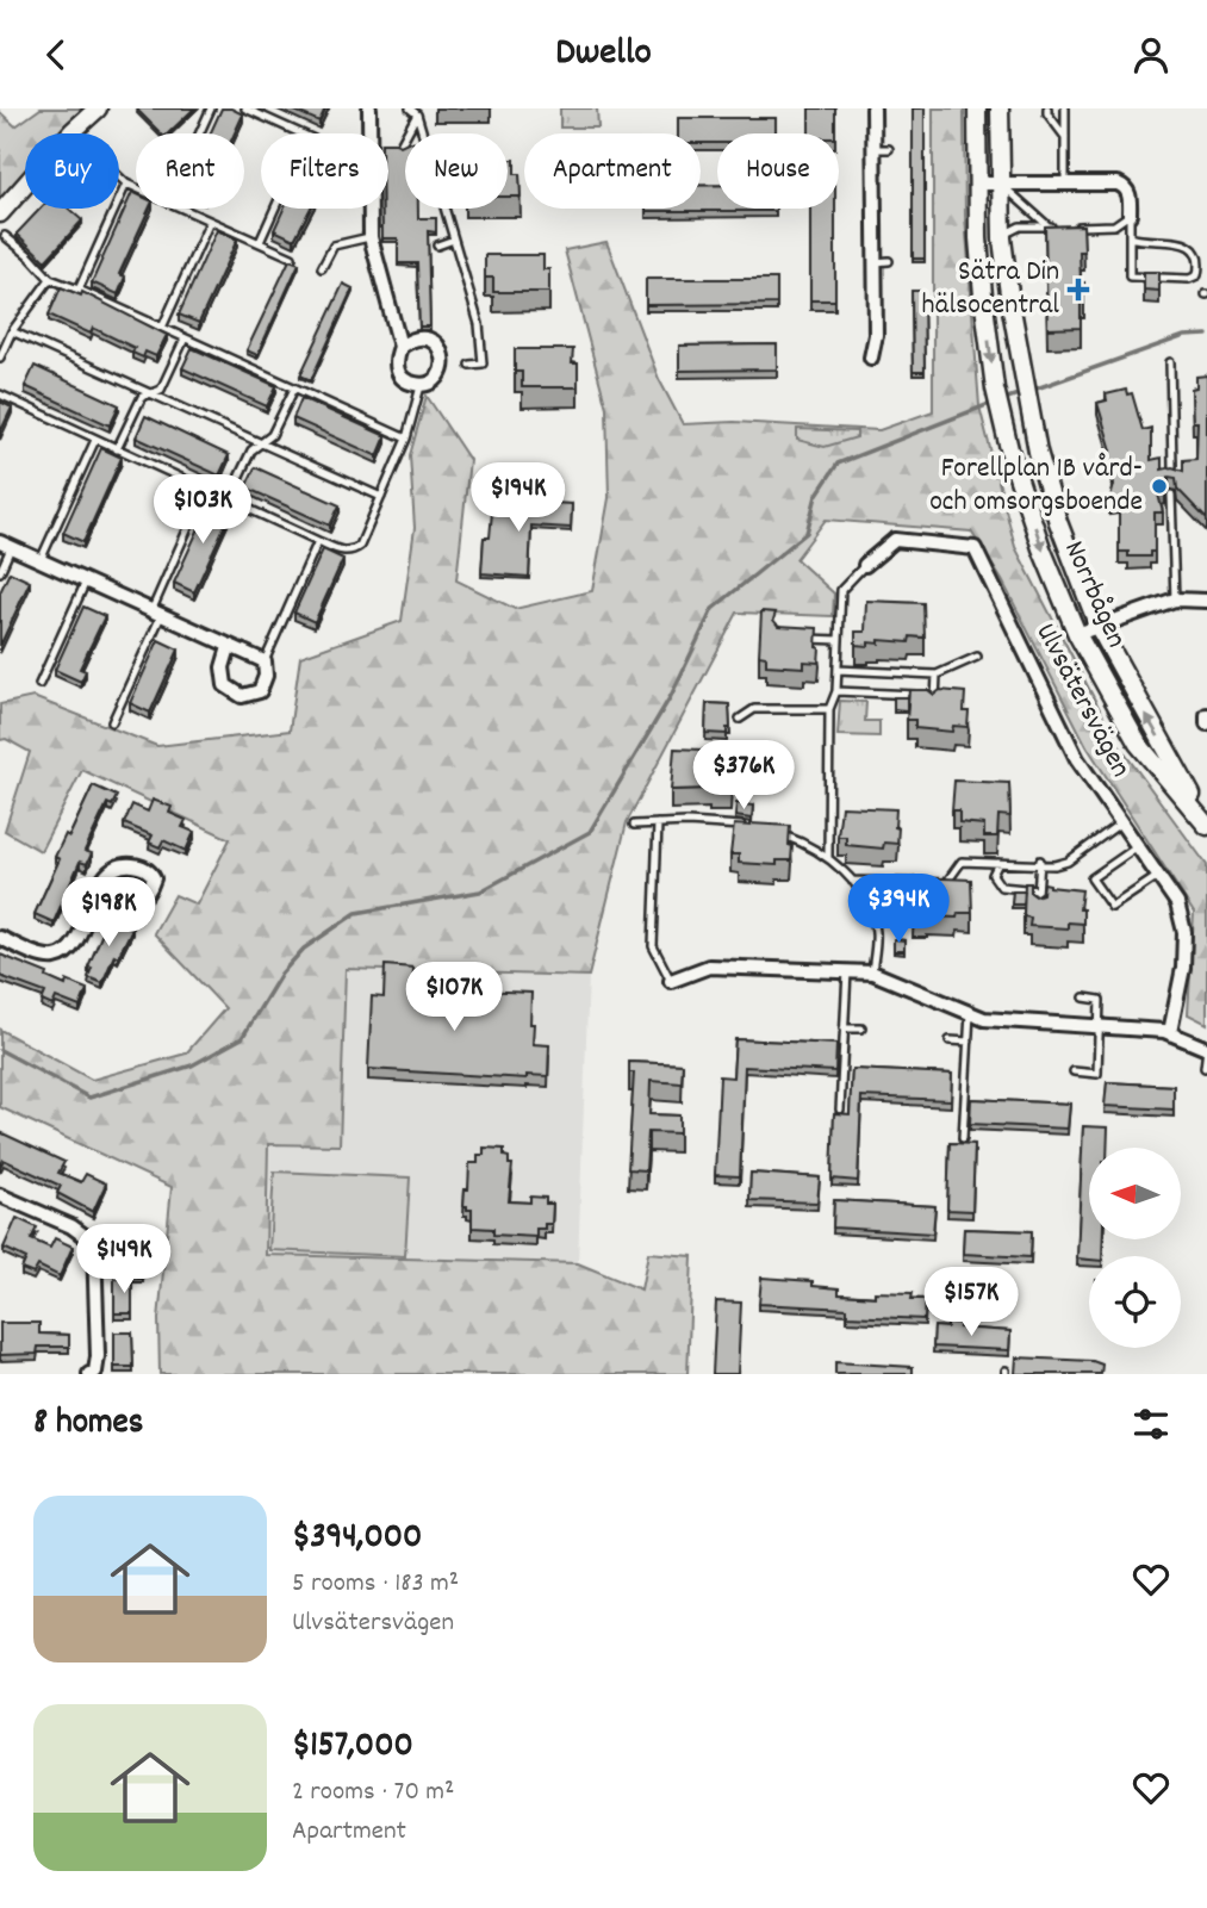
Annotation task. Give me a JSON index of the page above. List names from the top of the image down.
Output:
{
  "streets": {
    "street": ["Norrbågen", "Ulvsätersvägen"]
  },
  "places": {
    "health": ["Sätra Din hälsocentral"],
    "other": ["Forellplan 1B vård- och omsorgsboende"]
  },
  "north": "left",
  "page": {
    "header": "Dwello",
    "chip": [
      "Buy",
      "Rent",
      "Filters",
      "New",
      "Apartment",
      "House"
    ],
    "price": [
      "$194K",
      "$103K",
      "$376K",
      "$394K",
      "$198K",
      "$107K",
      "$149K",
      "$157K"
    ],
    "heading": "8 homes",
    "list": [
      {
        "name": "$394,000",
        "note": "5 rooms · 183 m² · Ulvsätersvägen"
      },
      {
        "name": "$157,000",
        "note": "2 rooms · 70 m² · Apartment"
      }
    ]
  }
}
